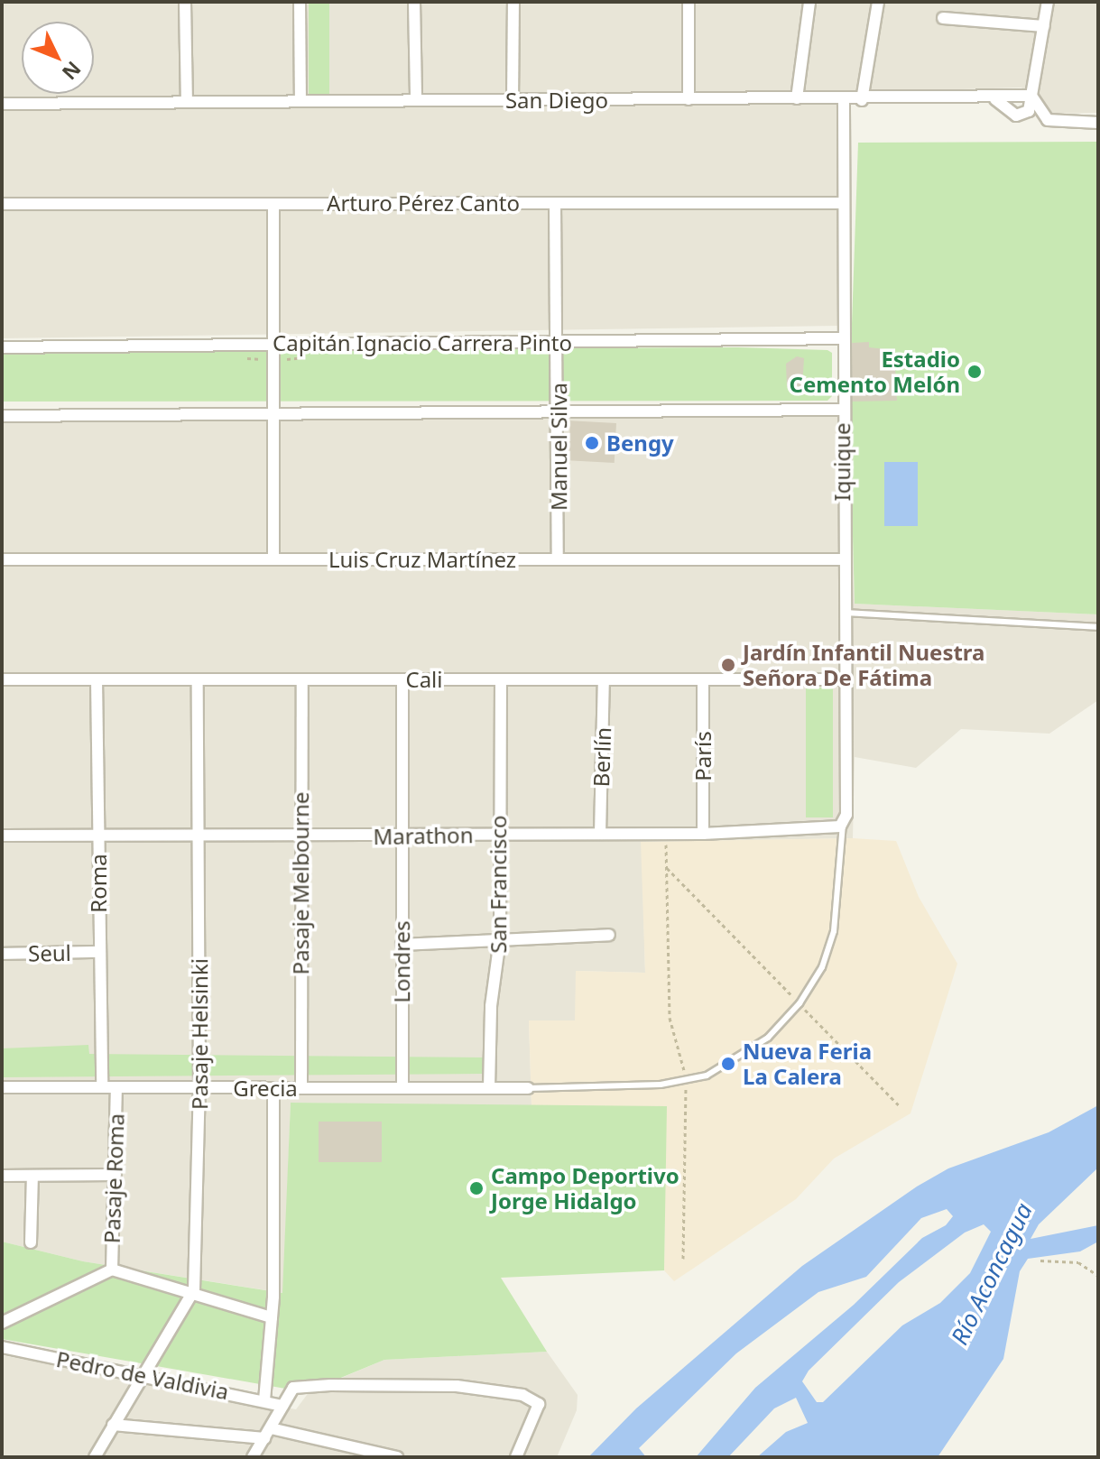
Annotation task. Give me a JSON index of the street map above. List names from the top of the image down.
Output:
{
  "streets": {
    "street": [
      "San Diego",
      "Arturo Pérez Canto",
      "Capitán Ignacio Carrera Pinto",
      "Manuel Silva",
      "Iquique",
      "Luis Cruz Martínez",
      "Cali",
      "París",
      "Berlín",
      "Marathon",
      "Roma",
      "Pasaje Melbourne",
      "San Francisco",
      "Seul",
      "Londres",
      "Pasaje Helsinki",
      "Grecia",
      "Pasaje Roma",
      "Pedro de Valdivia"
    ]
  },
  "crossings": [
    ["San Diego", "Iquique"],
    ["Arturo Pérez Canto", "Manuel Silva"],
    ["Arturo Pérez Canto", "Iquique"],
    ["Capitán Ignacio Carrera Pinto", "Manuel Silva"],
    ["Capitán Ignacio Carrera Pinto", "Iquique"],
    ["Manuel Silva", "Luis Cruz Martínez"],
    ["Iquique", "Luis Cruz Martínez"],
    ["Iquique", "Cali"],
    ["Iquique", "Marathon"],
    ["Cali", "París"],
    ["Cali", "Berlín"],
    ["Cali", "Roma"],
    ["Cali", "Pasaje Melbourne"],
    ["Cali", "San Francisco"],
    ["Cali", "Londres"],
    ["Cali", "Pasaje Helsinki"],
    ["París", "Marathon"],
    ["Berlín", "Marathon"],
    ["Marathon", "Roma"],
    ["Marathon", "Pasaje Melbourne"],
    ["Marathon", "San Francisco"],
    ["Marathon", "Londres"],
    ["Marathon", "Pasaje Helsinki"],
    ["Roma", "Seul"],
    ["Roma", "Grecia"],
    ["Pasaje Melbourne", "Grecia"],
    ["San Francisco", "Grecia"],
    ["Londres", "Grecia"],
    ["Pasaje Helsinki", "Grecia"],
    ["Grecia", "Pasaje Roma"]
  ],
  "water": ["Río Aconcagua"],
  "places": [
    "Estadio Cemento Melón",
    "Bengy",
    "Jardín Infantil Nuestra Señora De Fátima",
    "Nueva Feria La Calera",
    "Campo Deportivo Jorge Hidalgo"
  ],
  "north": "bottom right"
}
